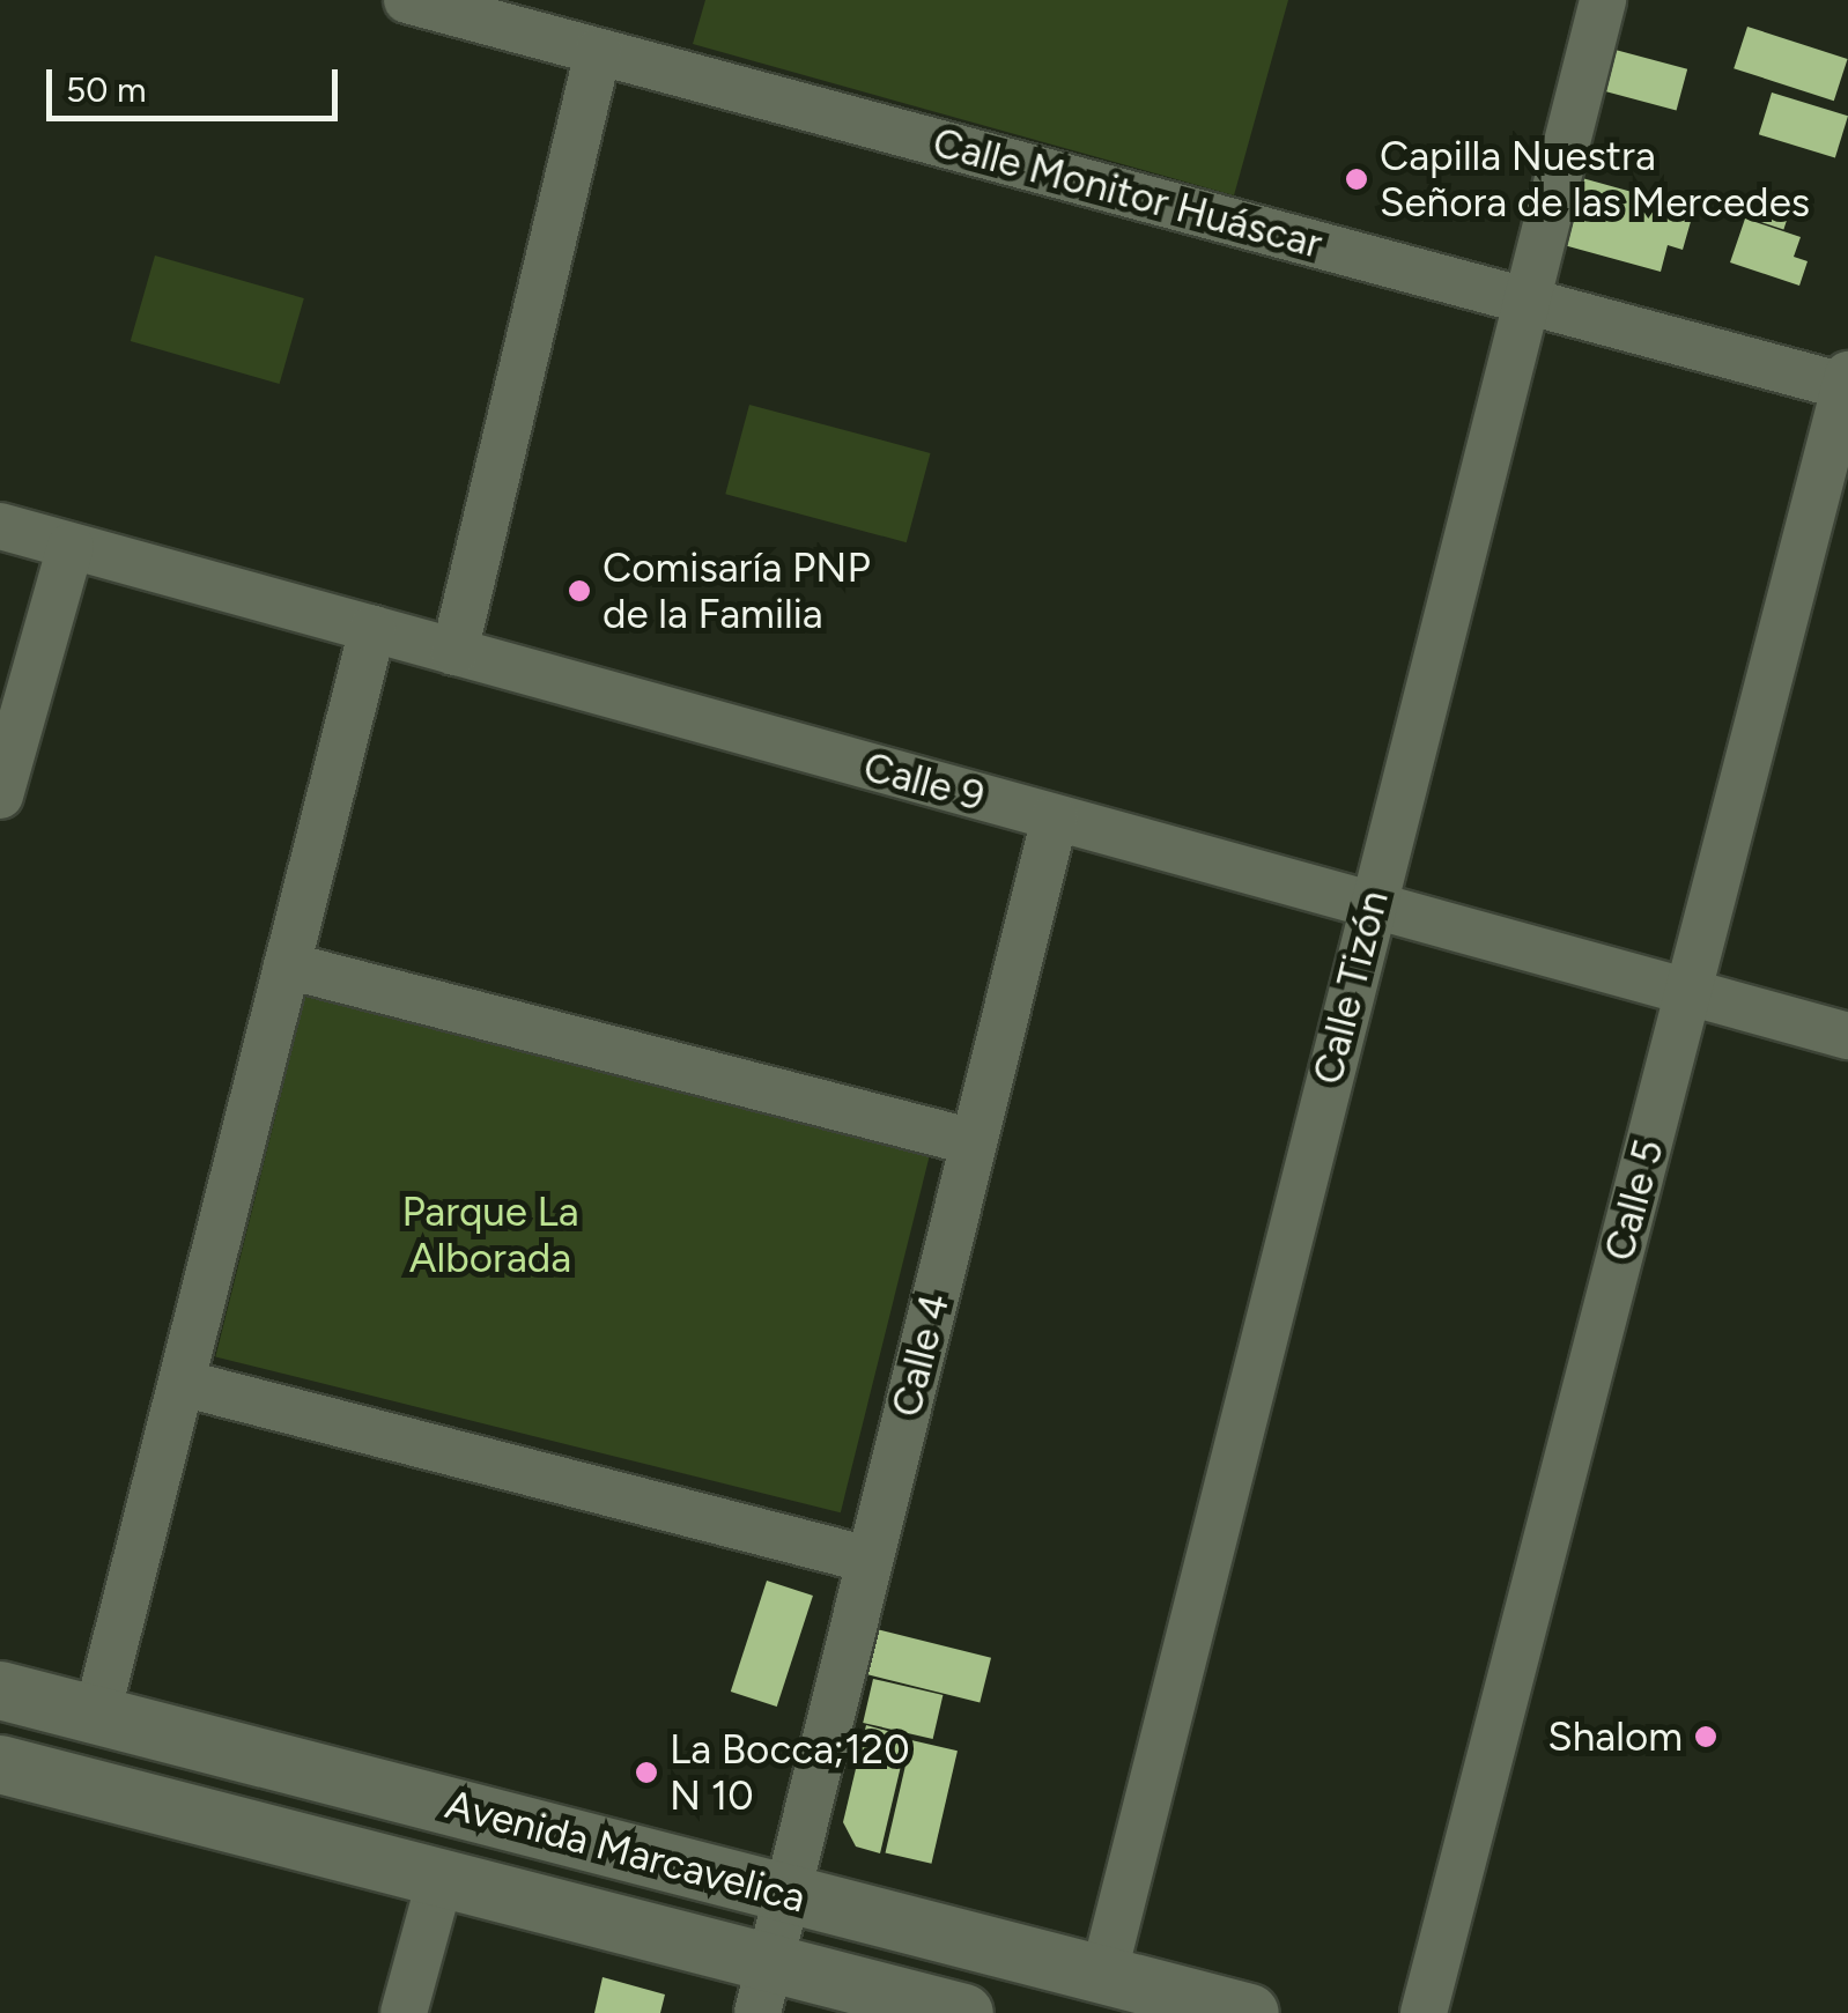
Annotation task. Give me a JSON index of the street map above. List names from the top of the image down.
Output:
{
  "streets": {
    "street": [
      "Calle Monitor Huáscar",
      "Calle 9",
      "Calle Tizón",
      "Calle 5",
      "Calle 4",
      "Avenida Marcavelica"
    ]
  },
  "crossings": [
    ["Calle Monitor Huáscar", "Calle Tizón"],
    ["Calle Monitor Huáscar", "Calle 5"],
    ["Calle 9", "Calle Tizón"],
    ["Calle 9", "Calle 5"],
    ["Calle 9", "Calle 4"],
    ["Calle Tizón", "Avenida Marcavelica"],
    ["Calle 4", "Avenida Marcavelica"]
  ],
  "parks": ["Parque La Alborada"],
  "places": [
    "Capilla Nuestra Señora de las Mercedes",
    "Comisaría PNP de la Familia",
    "Shalom",
    "La Bocca;120 N 10"
  ],
  "scale_bar": "50 m"
}
